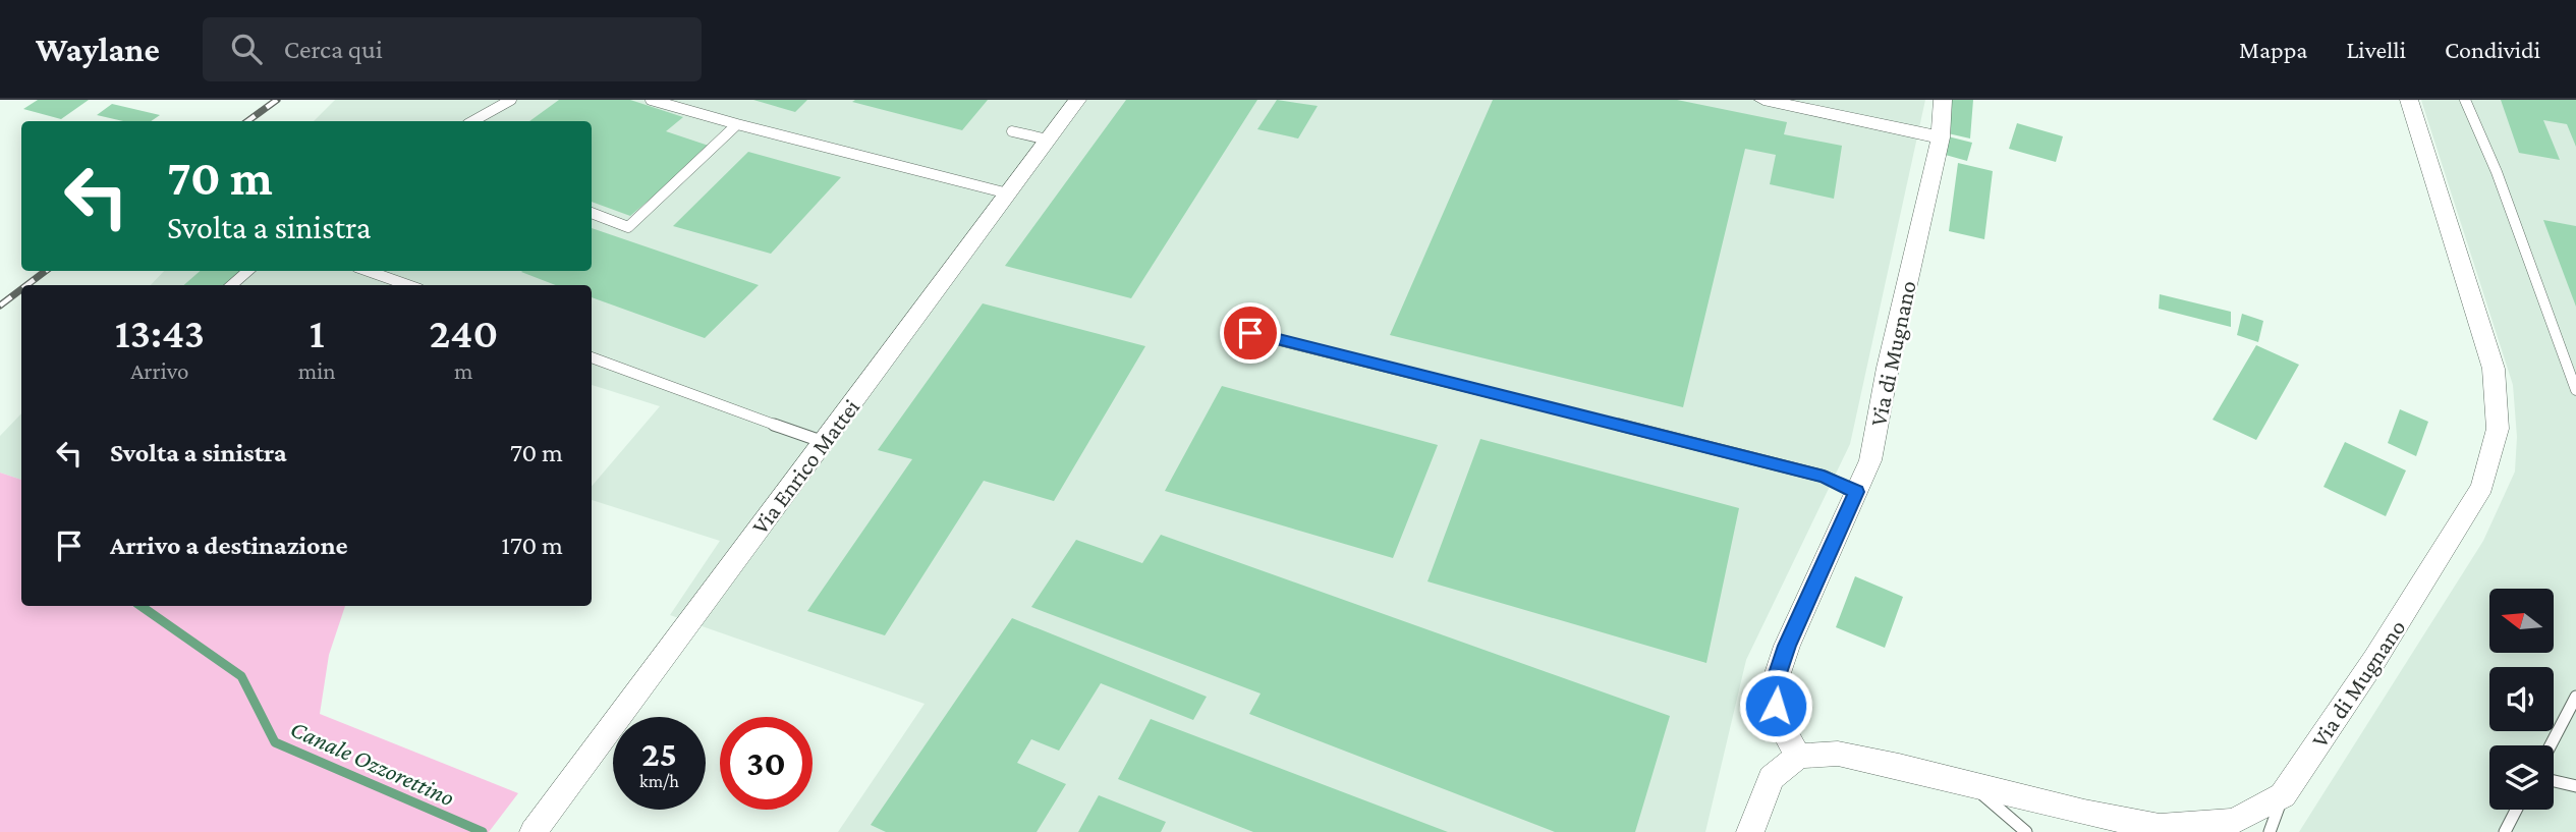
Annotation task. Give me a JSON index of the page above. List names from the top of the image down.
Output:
{
  "streets": {
    "street": ["Via di Mugnano", "Via Enrico Mattei"]
  },
  "water": ["Canale Ozzorettino"],
  "north": "left",
  "page": {
    "header": "Waylane",
    "search": "Cerca qui",
    "nav": ["Mappa", "Livelli", "Condividi"],
    "turn": ["70 m", "Svolta a sinistra"],
    "eta": [
      "13:43",
      "Arrivo",
      "1",
      "min",
      "240",
      "m"
    ],
    "list": [
      {
        "name": "Svolta a sinistra",
        "value": "70 m"
      },
      {
        "name": "Arrivo a destinazione",
        "value": "170 m"
      }
    ],
    "speed": "25 km/h",
    "limit": "30"
  }
}
